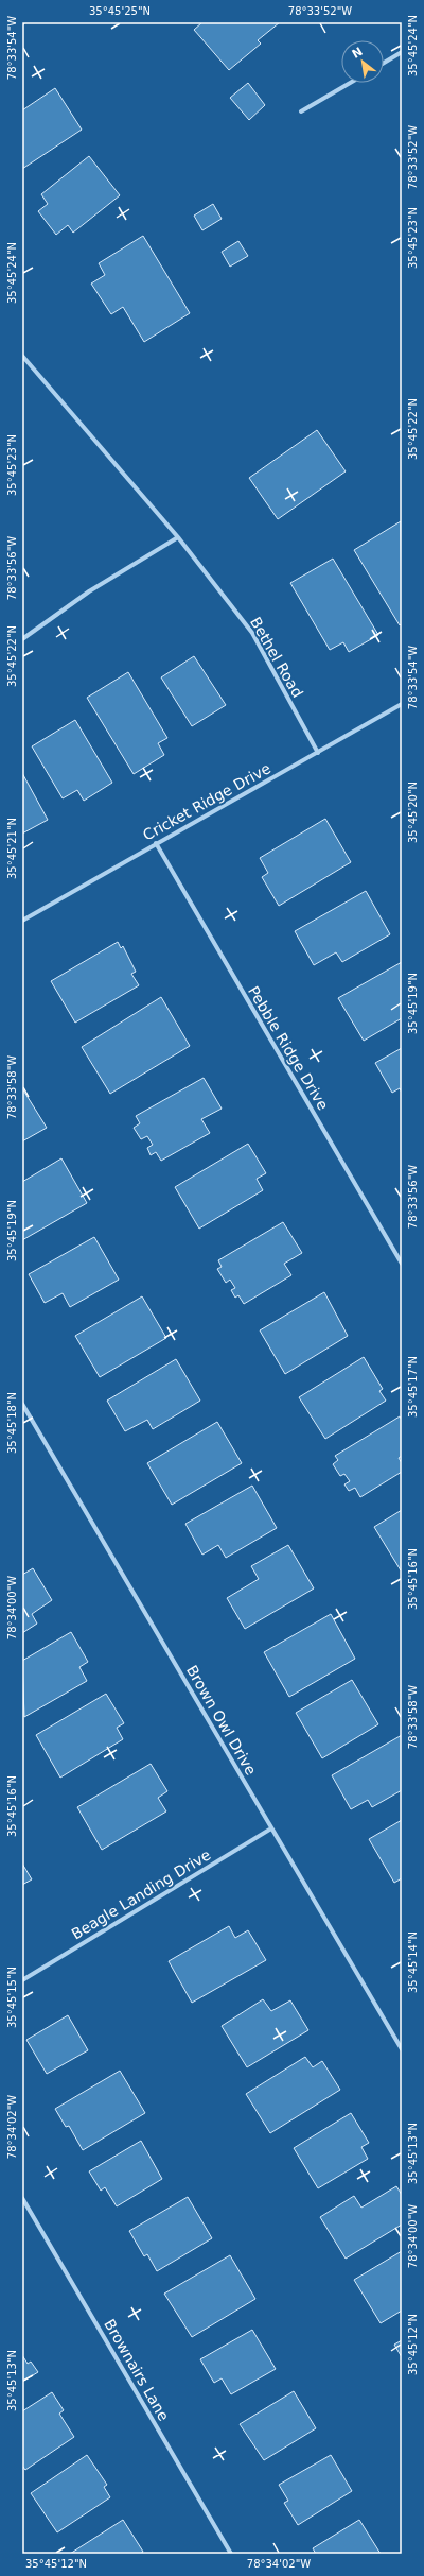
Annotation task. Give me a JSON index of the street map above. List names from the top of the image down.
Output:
{
  "streets": {
    "street": [
      "Bethel Road",
      "Cricket Ridge Drive",
      "Pebble Ridge Drive",
      "Brown Owl Drive",
      "Beagle Landing Drive",
      "Brownairs Lane"
    ]
  },
  "crossings": [
    ["Bethel Road", "Cricket Ridge Drive"],
    ["Cricket Ridge Drive", "Pebble Ridge Drive"],
    ["Brown Owl Drive", "Beagle Landing Drive"]
  ],
  "north": "top left",
  "coordinates": [
    "35°45'25\"N",
    "78°33'52\"W",
    "35°45'24\"N",
    "78°33'54\"W",
    "35°45'23\"N",
    "35°45'22\"N",
    "78°33'56\"W",
    "35°45'20\"N",
    "35°45'21\"N",
    "35°45'19\"N",
    "78°33'58\"W",
    "35°45'17\"N",
    "35°45'18\"N",
    "35°45'16\"N",
    "78°34'00\"W",
    "35°45'14\"N",
    "35°45'15\"N",
    "78°34'02\"W",
    "35°45'13\"N",
    "35°45'12\"N"
  ]
}
